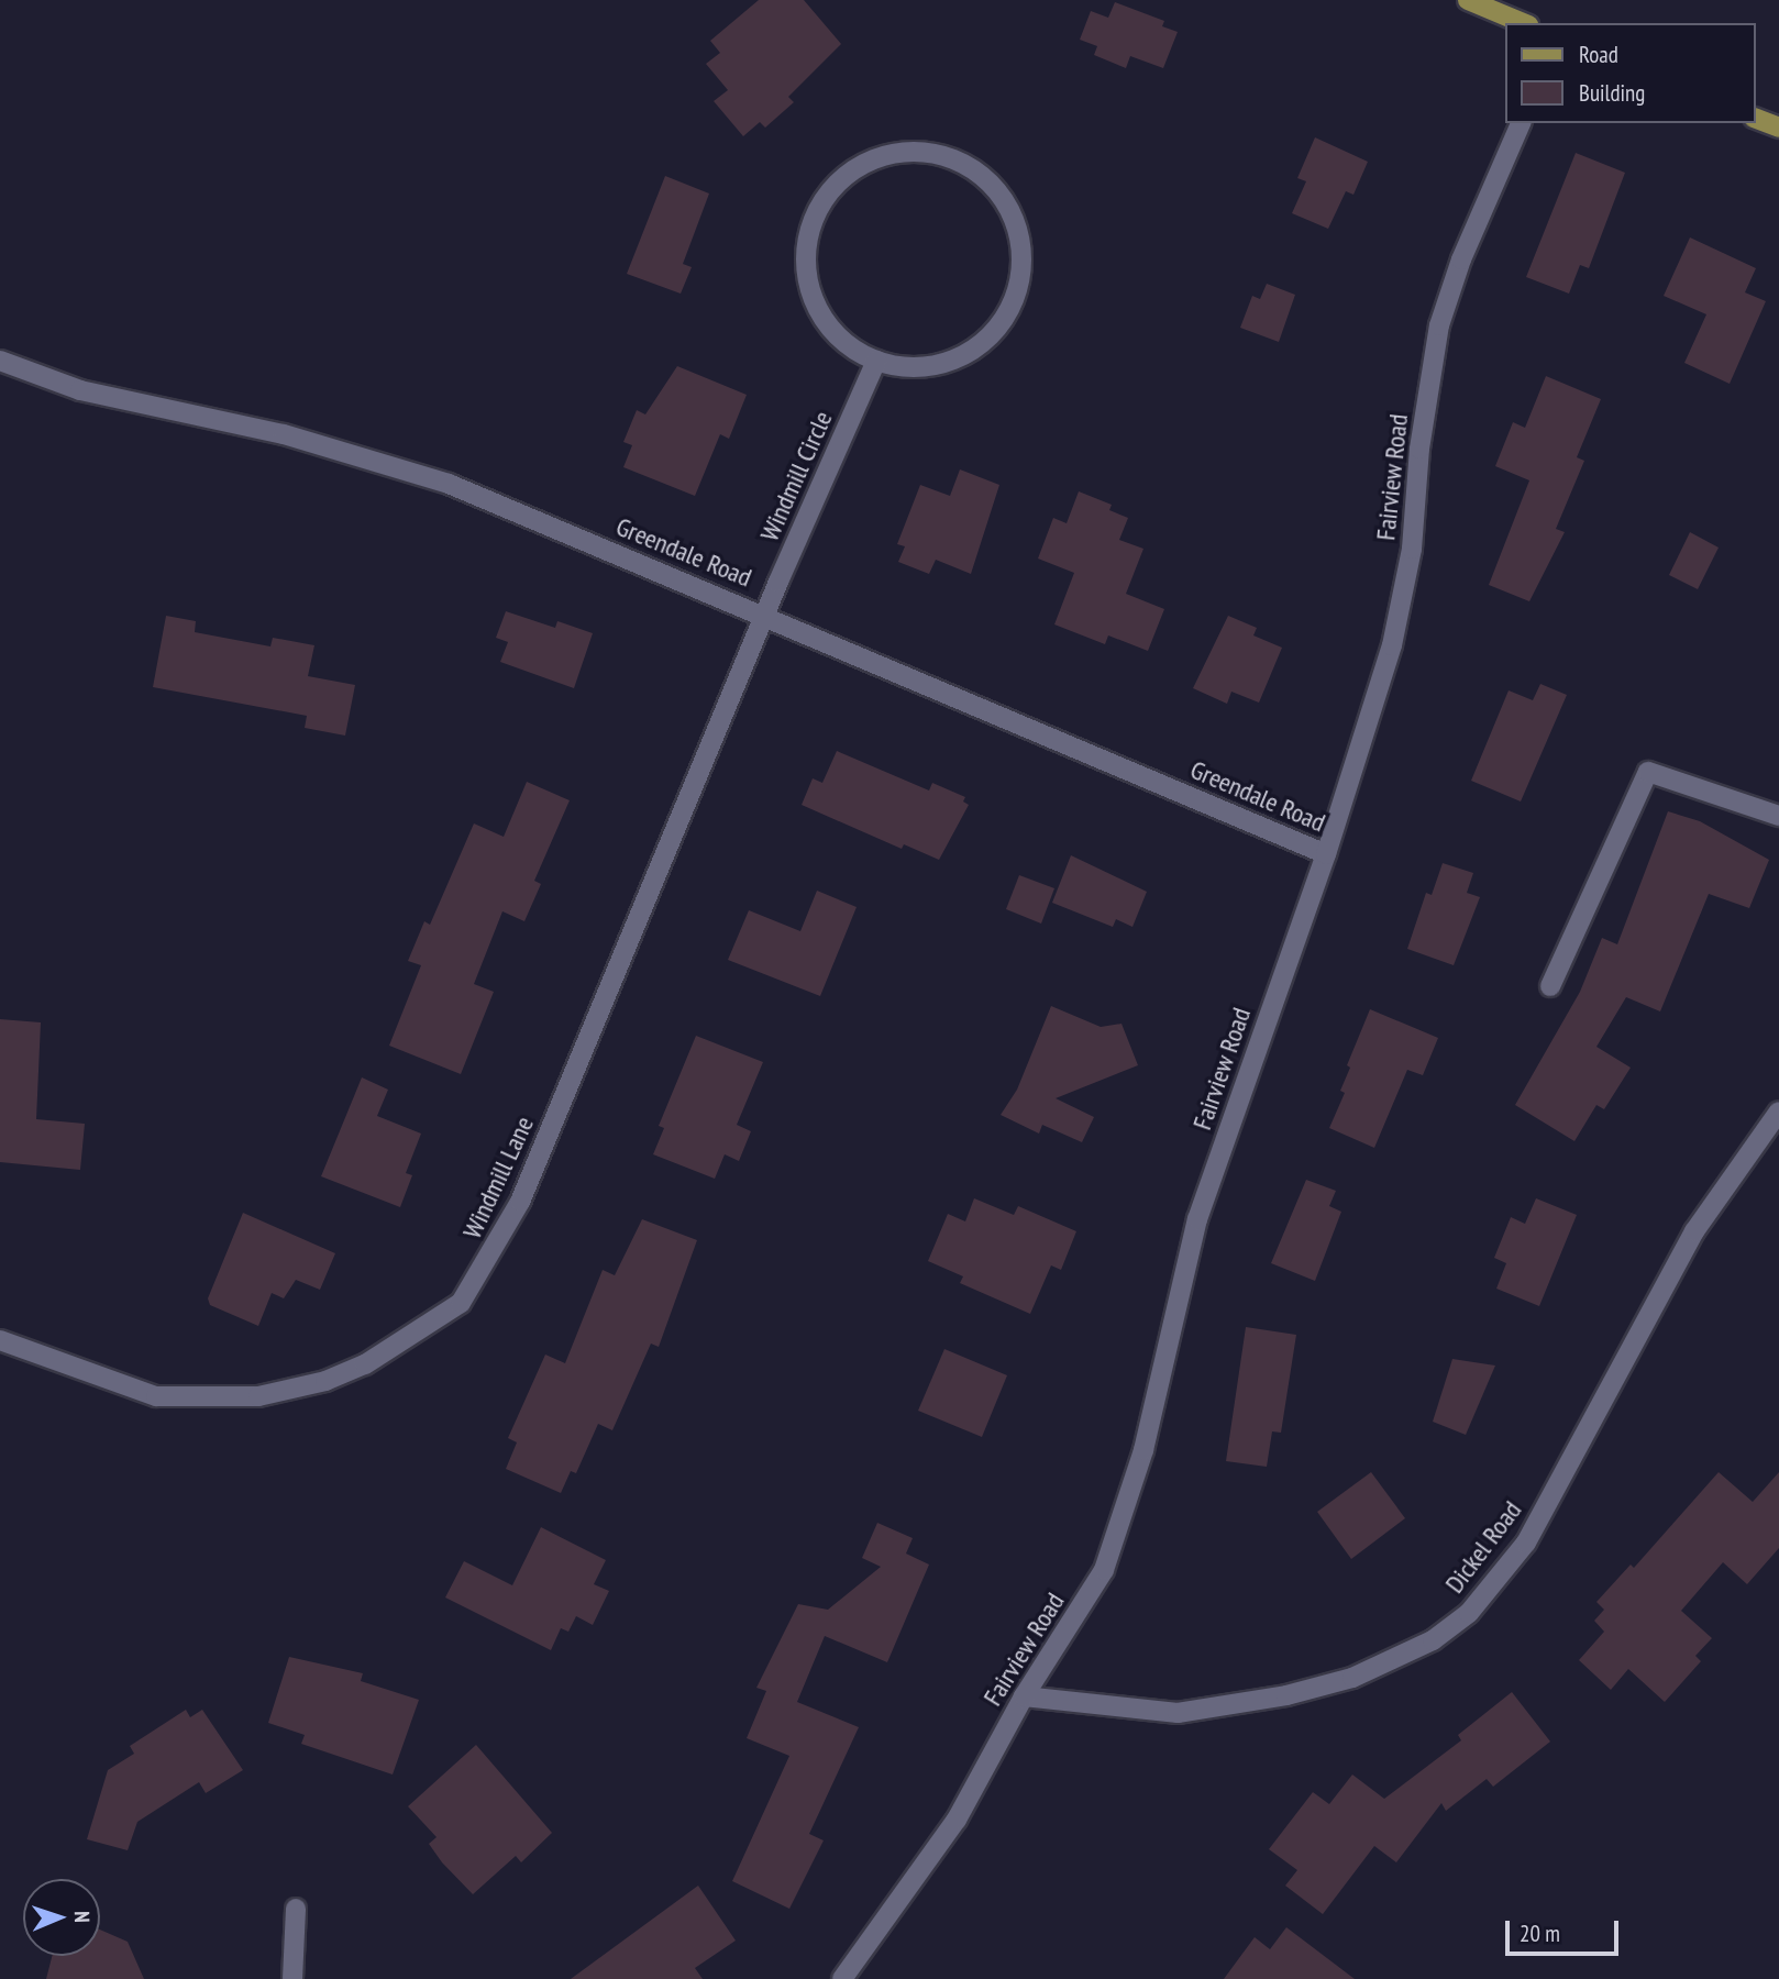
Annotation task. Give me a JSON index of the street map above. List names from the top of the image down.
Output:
{
  "streets": {
    "street": [
      "Windmill Circle",
      "Fairview Road",
      "Greendale Road",
      "Windmill Lane",
      "Dickel Road"
    ]
  },
  "crossings": [
    ["Windmill Circle", "Greendale Road"],
    ["Windmill Circle", "Windmill Lane"],
    ["Fairview Road", "Greendale Road"],
    ["Fairview Road", "Dickel Road"],
    ["Greendale Road", "Windmill Lane"]
  ],
  "legend": ["Road", "Building"],
  "scale_bar": "20 m",
  "north": "right"
}
